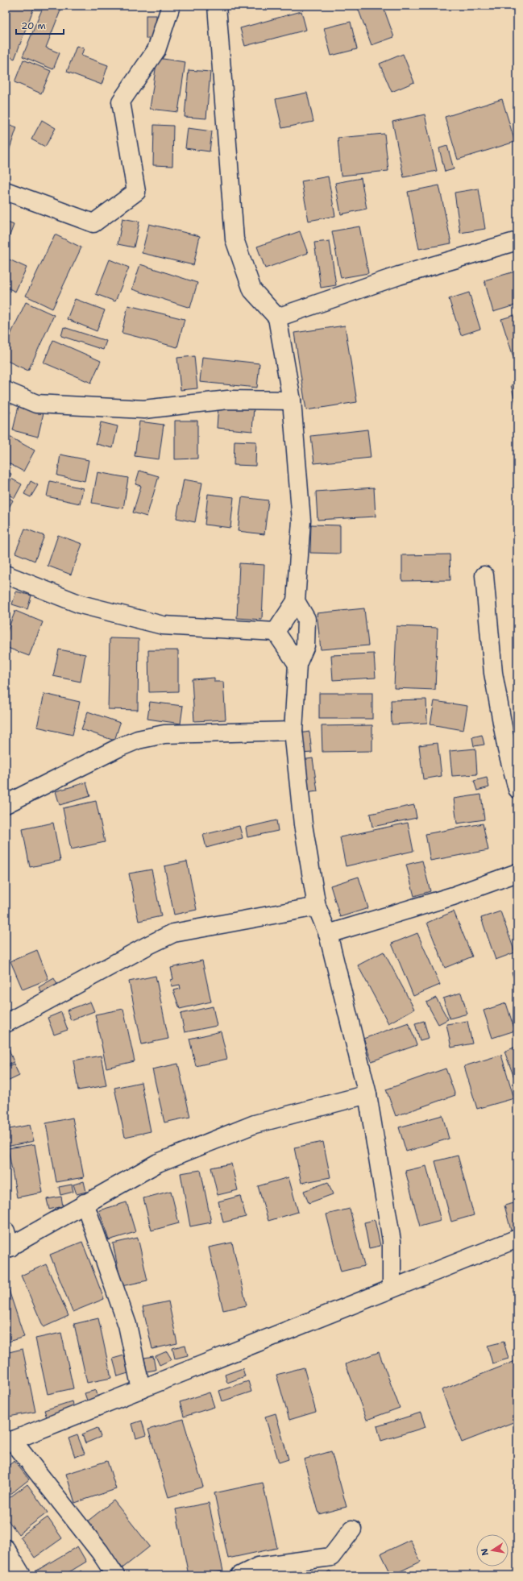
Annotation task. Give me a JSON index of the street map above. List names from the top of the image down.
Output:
{
  "scale_bar": "20 m",
  "north": "left"
}
